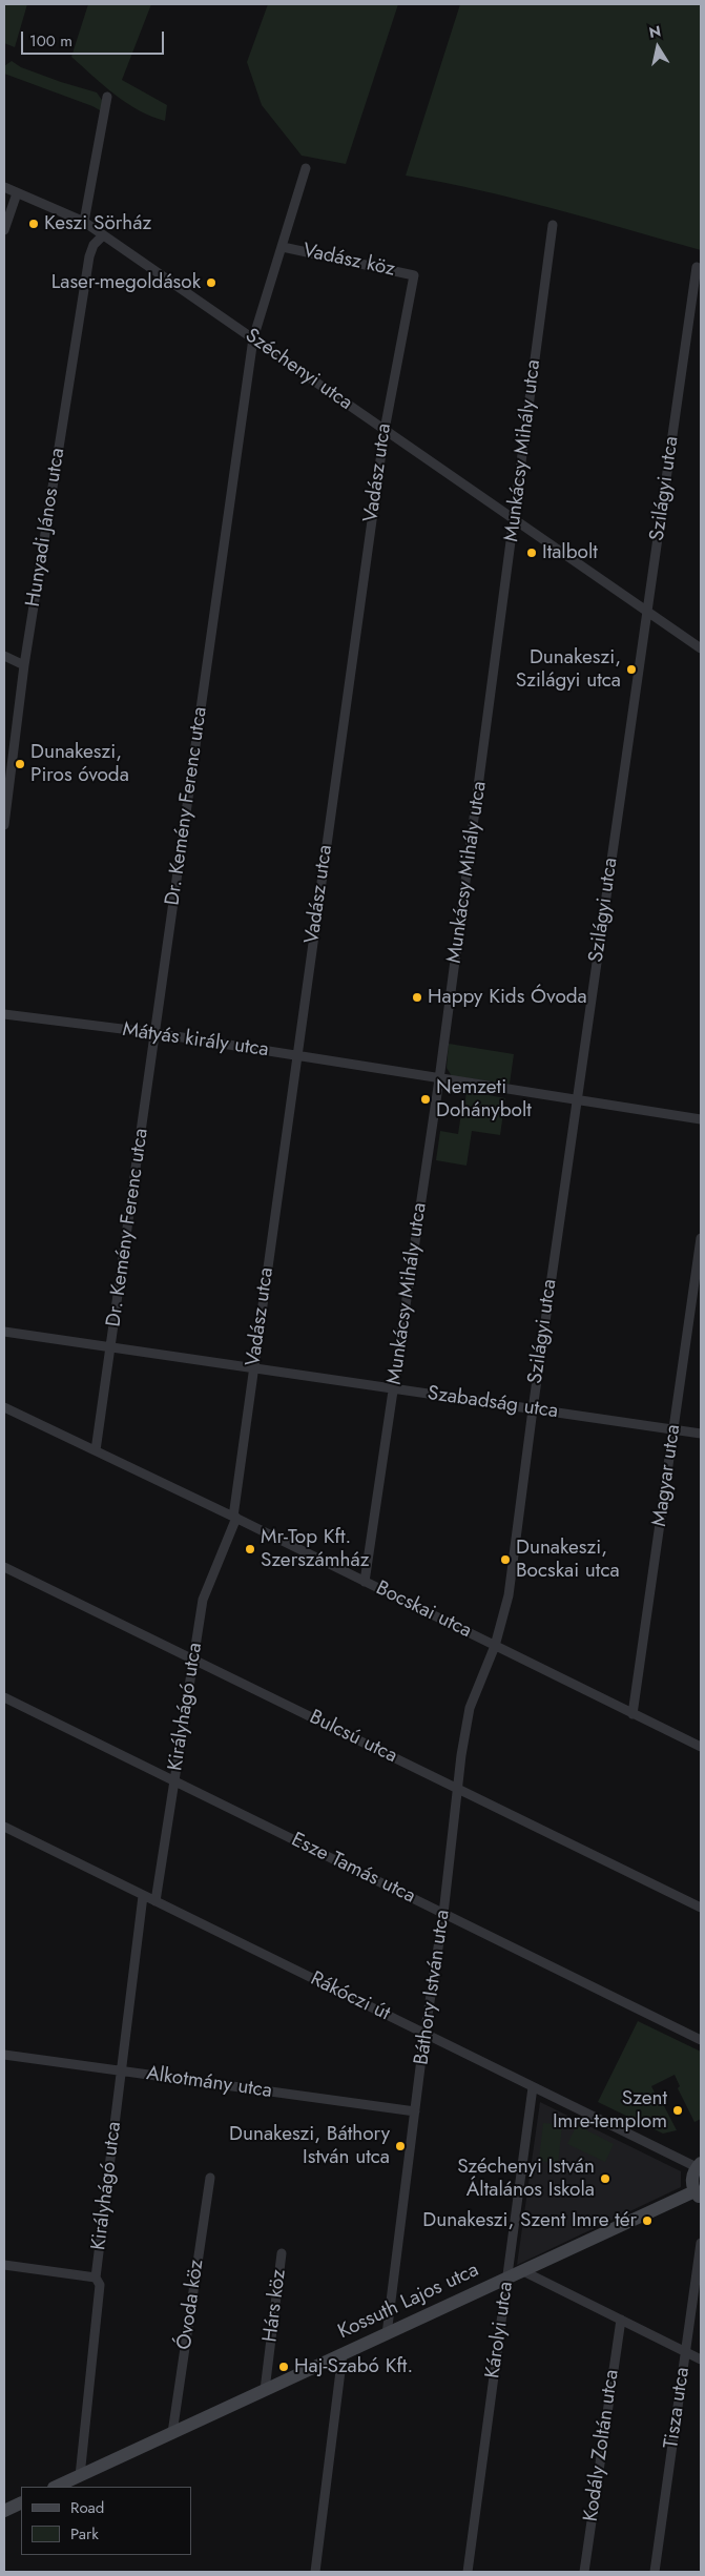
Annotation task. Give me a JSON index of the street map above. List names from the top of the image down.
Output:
{
  "streets": {
    "street": [
      "Vadász köz",
      "Széchenyi utca",
      "Munkácsy Mihály utca",
      "Vadász utca",
      "Szilágyi utca",
      "Hunyadi János utca",
      "Dr. Kemény Ferenc utca",
      "Mátyás király utca",
      "Szabadság utca",
      "Magyar utca",
      "Bocskai utca",
      "Királyhágó utca",
      "Bulcsú utca",
      "Esze Tamás utca",
      "Báthory István utca",
      "Rákóczi út",
      "Alkotmány utca",
      "Kossuth Lajos utca",
      "Óvoda köz",
      "Hárs köz",
      "Károlyi utca",
      "Tisza utca",
      "Kodály Zoltán utca"
    ]
  },
  "crossings": [
    ["Vadász köz", "Vadász utca"],
    ["Vadász köz", "Dr. Kemény Ferenc utca"],
    ["Széchenyi utca", "Munkácsy Mihály utca"],
    ["Széchenyi utca", "Vadász utca"],
    ["Széchenyi utca", "Szilágyi utca"],
    ["Széchenyi utca", "Hunyadi János utca"],
    ["Széchenyi utca", "Dr. Kemény Ferenc utca"],
    ["Munkácsy Mihály utca", "Mátyás király utca"],
    ["Munkácsy Mihály utca", "Szabadság utca"],
    ["Munkácsy Mihály utca", "Bocskai utca"],
    ["Vadász utca", "Mátyás király utca"],
    ["Vadász utca", "Szabadság utca"],
    ["Vadász utca", "Bocskai utca"],
    ["Vadász utca", "Királyhágó utca"],
    ["Szilágyi utca", "Mátyás király utca"],
    ["Szilágyi utca", "Szabadság utca"],
    ["Szilágyi utca", "Bocskai utca"],
    ["Szilágyi utca", "Báthory István utca"],
    ["Dr. Kemény Ferenc utca", "Mátyás király utca"],
    ["Dr. Kemény Ferenc utca", "Szabadság utca"],
    ["Dr. Kemény Ferenc utca", "Bocskai utca"],
    ["Szabadság utca", "Magyar utca"],
    ["Magyar utca", "Bocskai utca"],
    ["Bocskai utca", "Királyhágó utca"],
    ["Bocskai utca", "Báthory István utca"],
    ["Királyhágó utca", "Bulcsú utca"],
    ["Királyhágó utca", "Esze Tamás utca"],
    ["Királyhágó utca", "Rákóczi út"],
    ["Királyhágó utca", "Alkotmány utca"],
    ["Királyhágó utca", "Kossuth Lajos utca"],
    ["Bulcsú utca", "Báthory István utca"],
    ["Esze Tamás utca", "Báthory István utca"],
    ["Báthory István utca", "Rákóczi út"],
    ["Báthory István utca", "Alkotmány utca"],
    ["Báthory István utca", "Kossuth Lajos utca"],
    ["Rákóczi út", "Károlyi utca"],
    ["Kossuth Lajos utca", "Óvoda köz"],
    ["Kossuth Lajos utca", "Hárs köz"],
    ["Kossuth Lajos utca", "Károlyi utca"]
  ],
  "places": [
    "Keszi Sörház",
    "Laser-megoldások",
    "Italbolt",
    "Dunakeszi, Szilágyi utca",
    "Dunakeszi, Piros óvoda",
    "Happy Kids Óvoda",
    "Nemzeti Dohánybolt",
    "Mr-Top Kft. Szerszámház",
    "Dunakeszi, Bocskai utca",
    "Szent Imre-templom",
    "Dunakeszi, Báthory István utca",
    "Széchenyi István Általános Iskola",
    "Dunakeszi, Szent Imre tér",
    "Haj-Szabó Kft."
  ],
  "legend": ["Road", "Park"],
  "scale_bar": "100 m",
  "north": "top"
}
